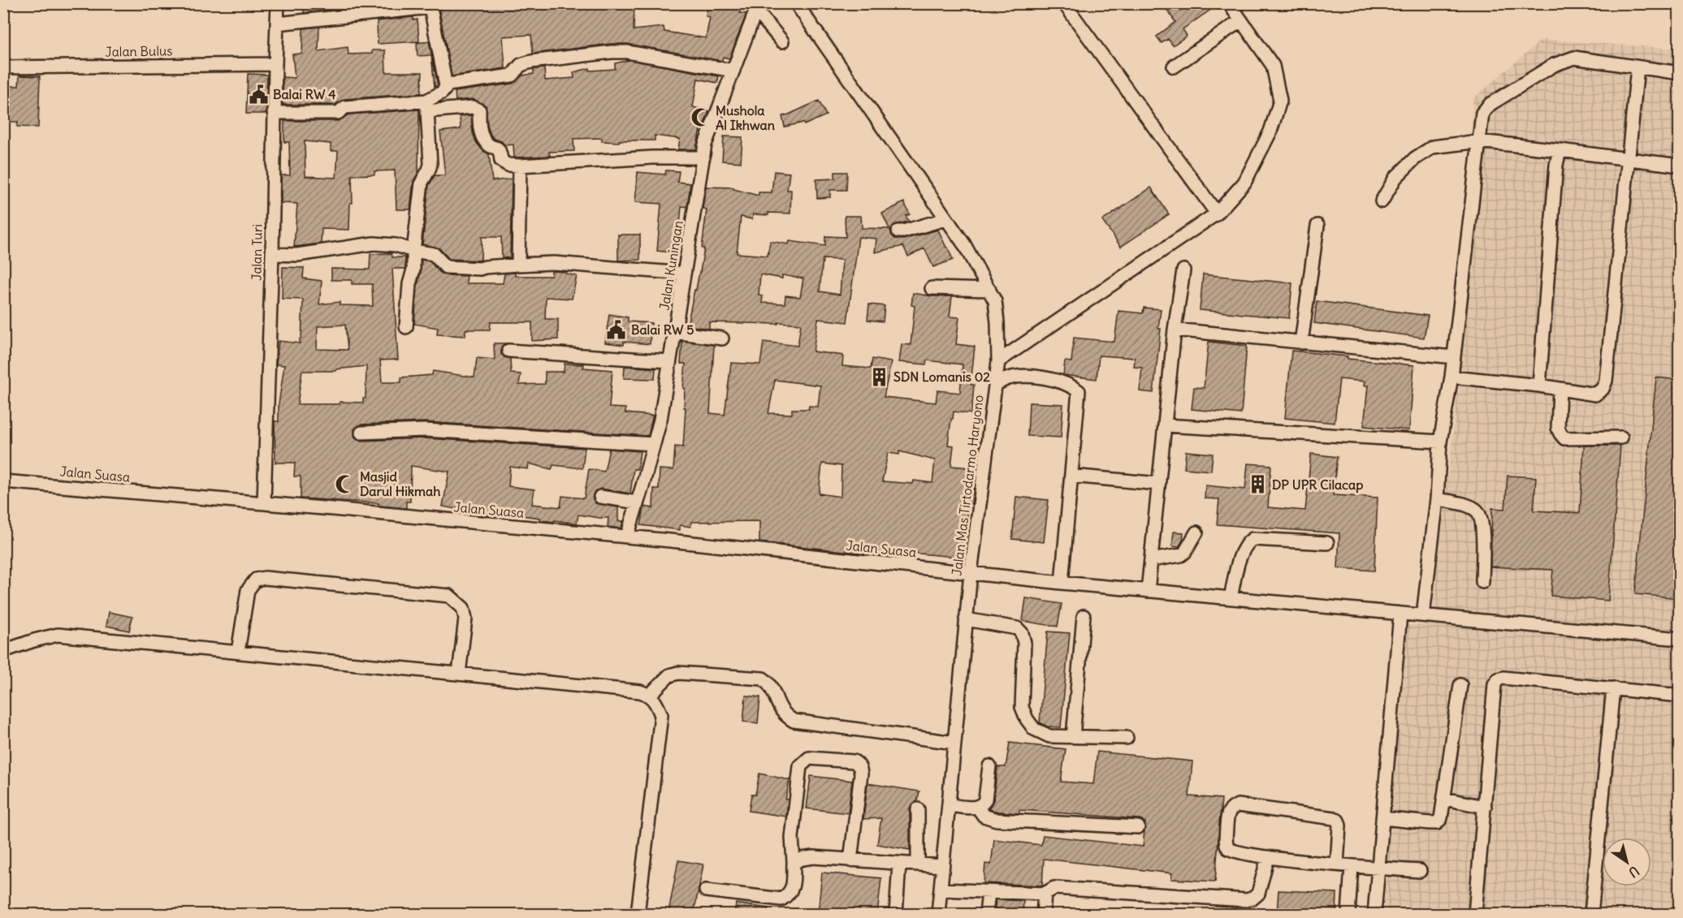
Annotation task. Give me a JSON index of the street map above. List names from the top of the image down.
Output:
{
  "streets": {
    "street": [
      "Jalan Bulus",
      "Jalan Turi",
      "Jalan Kuningan",
      "Jalan Suasa",
      "Jalan Mas Tirtodarmo Haryono"
    ]
  },
  "crossings": [
    ["Jalan Bulus", "Jalan Turi"],
    ["Jalan Turi", "Jalan Suasa"],
    ["Jalan Kuningan", "Jalan Suasa"],
    ["Jalan Suasa", "Jalan Mas Tirtodarmo Haryono"]
  ],
  "places": {
    "public building": ["Balai RW 4", "Balai RW 5"],
    "mosque": ["Mushola Al Ikhwan", "Masjid Darul Hikmah"],
    "building": ["SDN Lomanis 02", "DP UPR Cilacap"]
  },
  "north": "bottom right"
}
